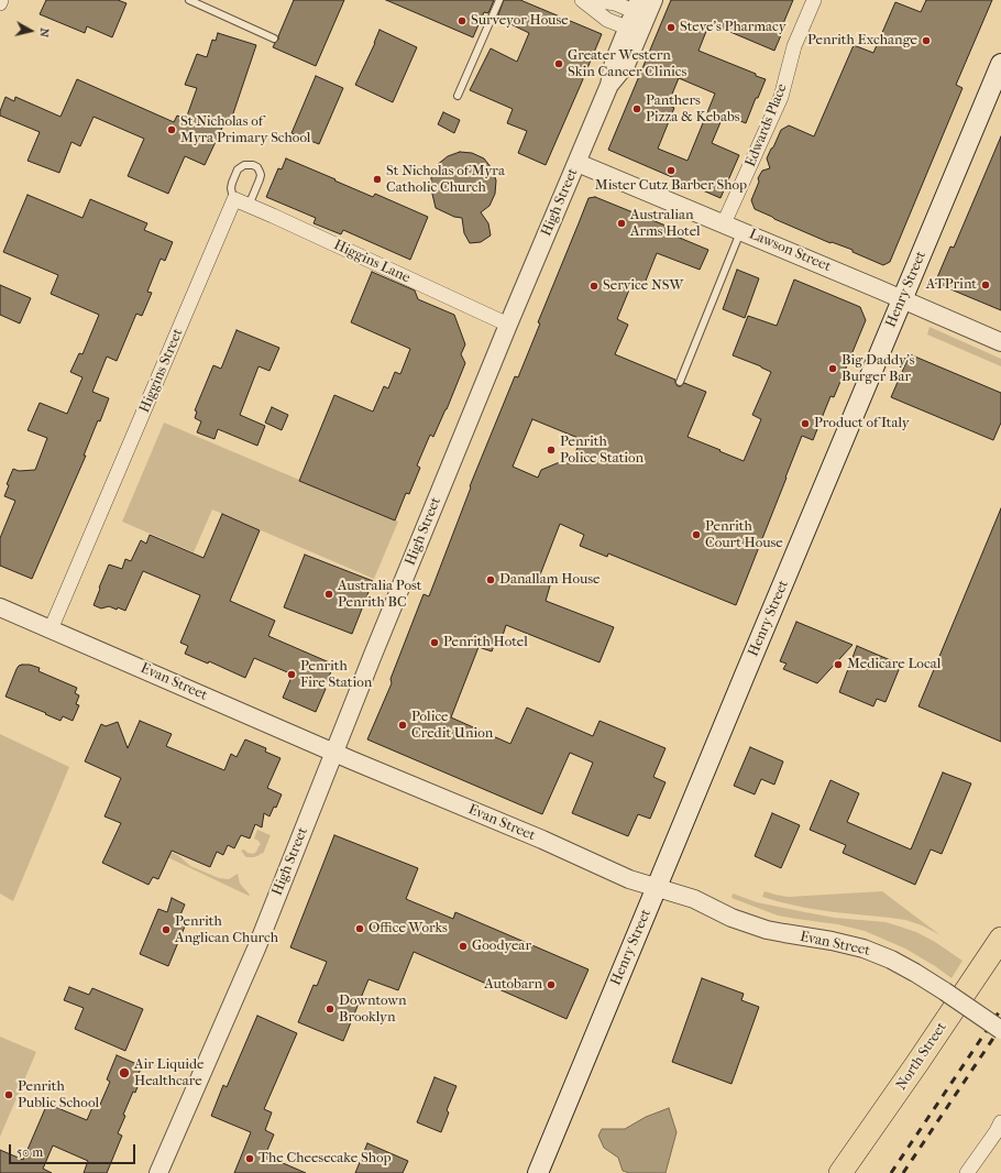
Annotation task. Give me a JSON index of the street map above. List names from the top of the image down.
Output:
{
  "streets": {
    "highway": ["North Street"],
    "main road": ["Henry Street"],
    "street": [
      "Edwards Place",
      "High Street",
      "Lawson Street",
      "Higgins Lane",
      "Higgins Street",
      "Evan Street"
    ]
  },
  "crossings": [
    ["Edwards Place", "Lawson Street"],
    ["High Street", "Lawson Street"],
    ["High Street", "Higgins Lane"],
    ["High Street", "Evan Street"],
    ["Lawson Street", "Henry Street"],
    ["Higgins Lane", "Higgins Street"],
    ["Henry Street", "Evan Street"],
    ["Higgins Street", "Evan Street"]
  ],
  "places": [
    "Surveyor House",
    "Steve's Pharmacy",
    "Penrith Exchange",
    "Greater Western Skin Cancer Clinics",
    "Panthers Pizza & Kebabs",
    "St Nicholas of Myra Primary School",
    "Mister Cutz Barber Shop",
    "St Nicholas of Myra Catholic Church",
    "Australian Arms Hotel",
    "ATPrint",
    "Service NSW",
    "Big Daddy's Burger Bar",
    "Product of Italy",
    "Penrith Police Station",
    "Penrith Court House",
    "Danallam House",
    "Australia Post Penrith BC",
    "Penrith Hotel",
    "Medicare Local",
    "Penrith Fire Station",
    "Police Credit Union",
    "Office Works",
    "Penrith Anglican Church",
    "Goodyear",
    "Autobarn",
    "Downtown Brooklyn",
    "Air Liquide Healthcare",
    "Penrith Public School",
    "The Cheesecake Shop"
  ],
  "scale_bar": "50 m",
  "north": "right"
}
